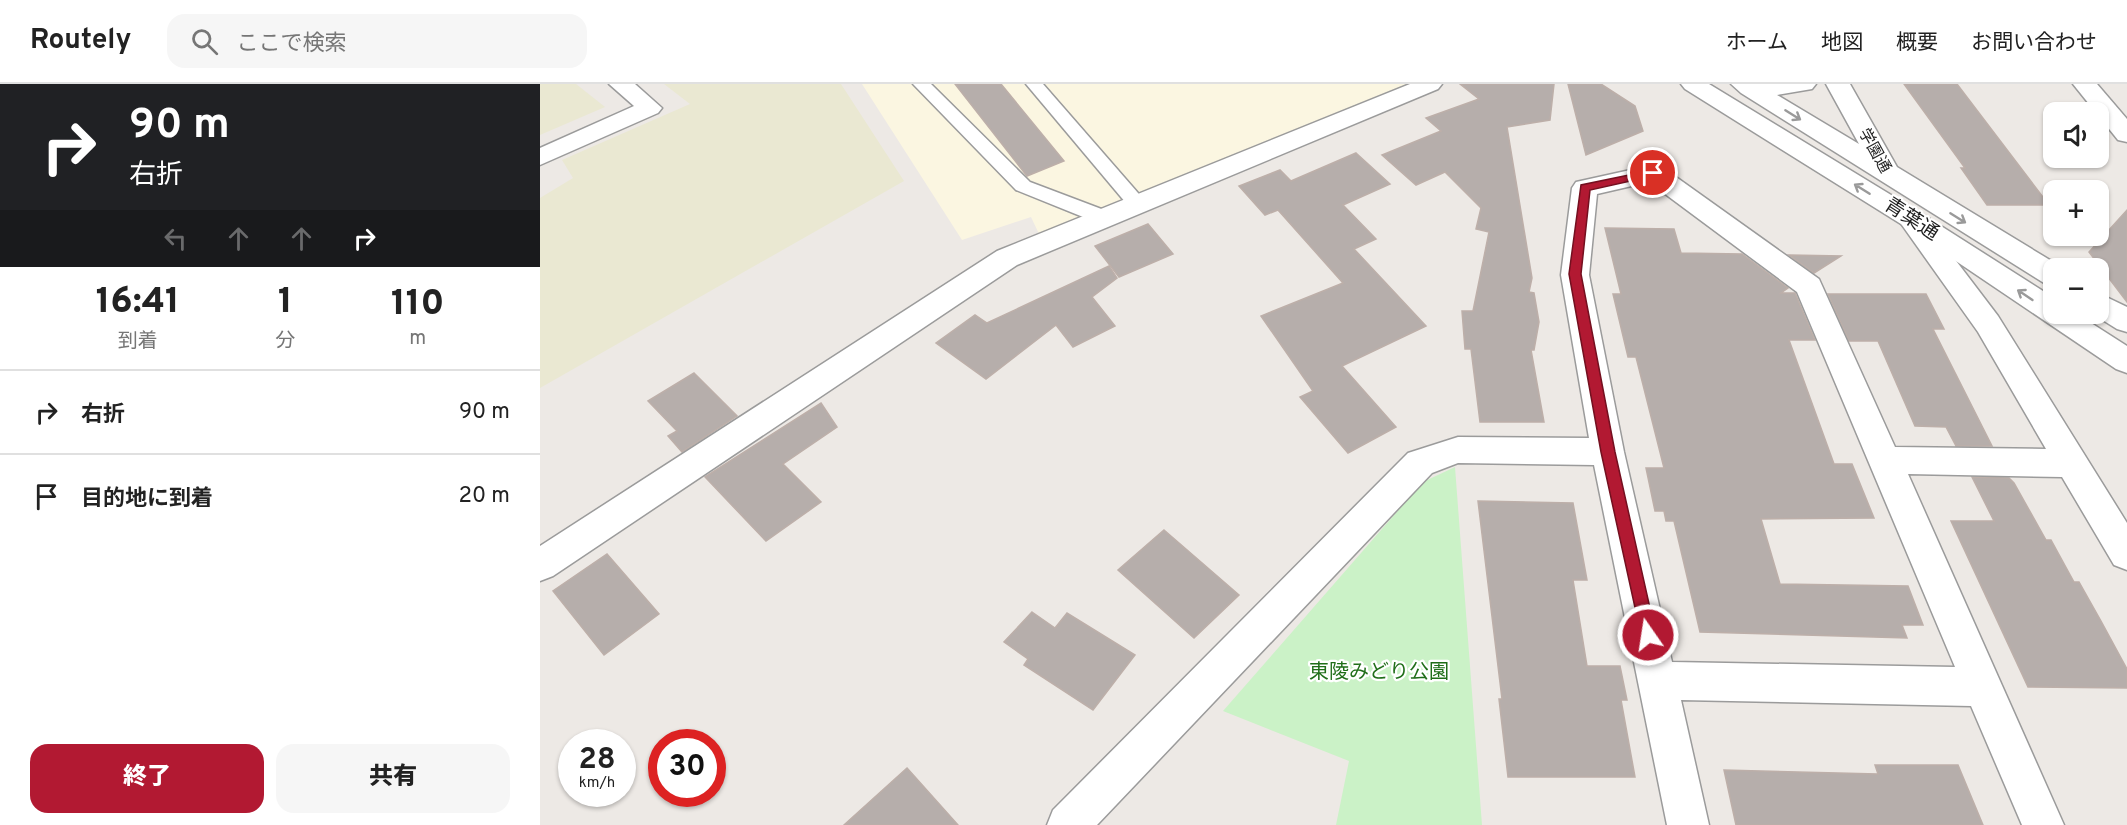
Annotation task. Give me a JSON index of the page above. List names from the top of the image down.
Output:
{
  "streets": {
    "street": ["学園通", "青葉通"]
  },
  "crossings": [
    ["学園通", "青葉通"]
  ],
  "parks": ["東陵みどり公園"],
  "page": {
    "header": "Routely",
    "search": "ここで検索",
    "nav": [
      "ホーム",
      "地図",
      "概要",
      "お問い合わせ"
    ],
    "turn": ["90 m", "右折"],
    "map_buttons": ["+", "−"],
    "eta": [
      "16:41",
      "到着",
      "1",
      "分",
      "110",
      "m"
    ],
    "list": [
      {
        "name": "右折",
        "value": "90 m"
      },
      {
        "name": "目的地に到着",
        "value": "20 m"
      }
    ],
    "speed": "28 km/h",
    "limit": "30",
    "buttons": ["終了", "共有"]
  }
}
